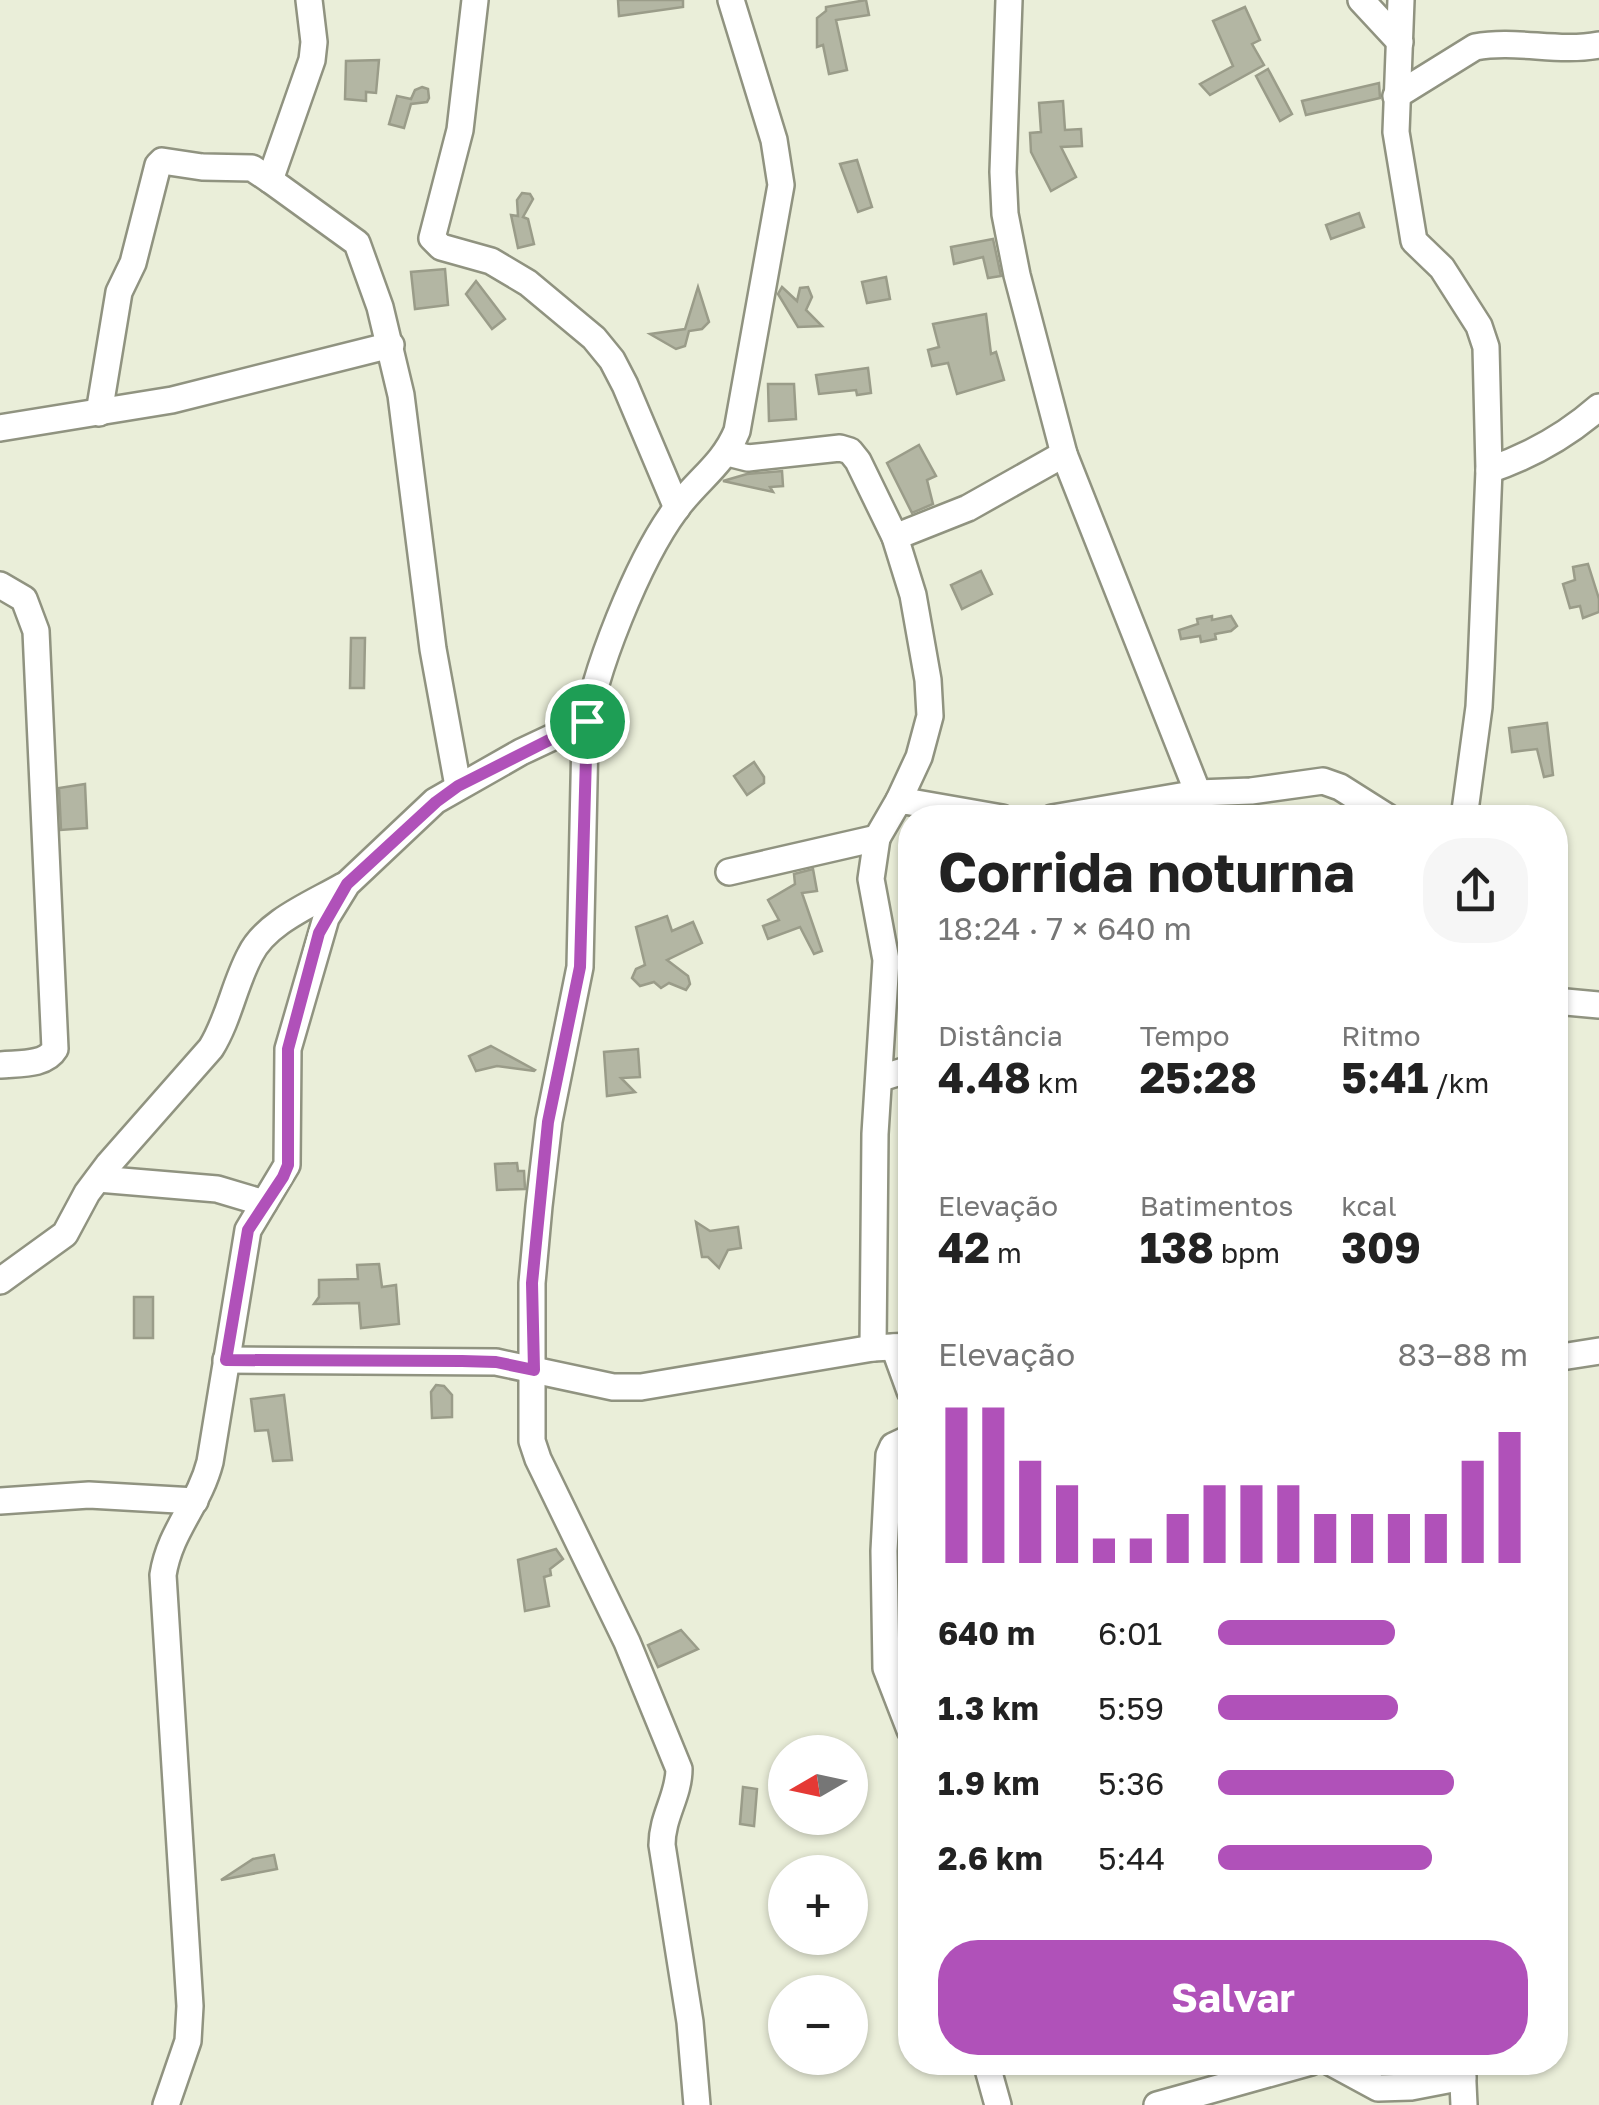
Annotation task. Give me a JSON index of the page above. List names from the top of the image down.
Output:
{
  "north": "left",
  "page": {
    "heading": ["Corrida noturna", "18:24 · 7 × 640 m"],
    "stats": [
      ["Distância", "4.48 km"],
      ["Tempo", "25:28"],
      ["Ritmo", "5:41 /km"],
      ["Elevação", "42 m"],
      ["Batimentos", "138 bpm"],
      ["kcal", "309"]
    ],
    "chart": ["Elevação", "83–88 m"],
    "list": [
      {
        "name": "640 m",
        "note": "6:01"
      },
      {
        "name": "1.3 km",
        "note": "5:59"
      },
      {
        "name": "1.9 km",
        "note": "5:36"
      },
      {
        "name": "2.6 km",
        "note": "5:44"
      }
    ],
    "map_buttons": ["+", "−"],
    "buttons": "Salvar"
  }
}
